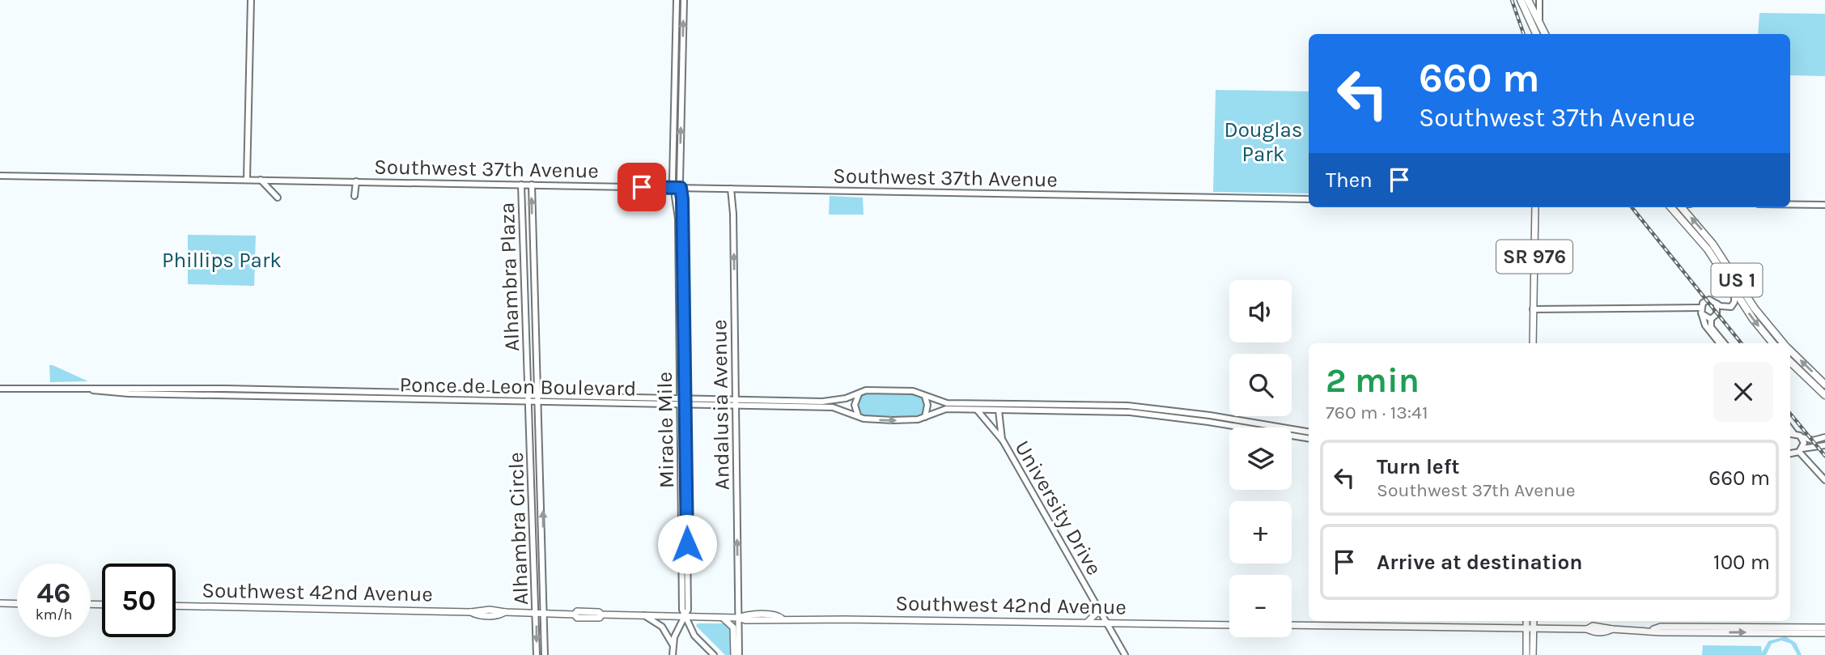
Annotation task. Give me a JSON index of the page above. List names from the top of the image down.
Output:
{
  "streets": {
    "highway": ["US 1"],
    "main road": ["SR 976", "Southwest 42nd Avenue"],
    "street": [
      "Southwest 37th Avenue",
      "Alhambra Plaza",
      "Ponce de Leon Boulevard",
      "Andalusia Avenue",
      "Miracle Mile",
      "University Drive",
      "Alhambra Circle"
    ]
  },
  "crossings": [
    ["Southwest 37th Avenue", "Alhambra Plaza"],
    ["Southwest 37th Avenue", "Andalusia Avenue"],
    ["Southwest 37th Avenue", "Miracle Mile"],
    ["Alhambra Plaza", "Ponce de Leon Boulevard"],
    ["Alhambra Plaza", "Alhambra Circle"],
    ["Ponce de Leon Boulevard", "Andalusia Avenue"],
    ["Ponce de Leon Boulevard", "Miracle Mile"],
    ["Ponce de Leon Boulevard", "University Drive"],
    ["Ponce de Leon Boulevard", "Alhambra Circle"],
    ["Andalusia Avenue", "Southwest 42nd Avenue"],
    ["Miracle Mile", "Southwest 42nd Avenue"],
    ["University Drive", "Southwest 42nd Avenue"],
    ["Alhambra Circle", "Southwest 42nd Avenue"]
  ],
  "one_way": ["Andalusia Avenue"],
  "parks": ["Douglas Park", "Phillips Park"],
  "page": {
    "turn": ["660 m", "Southwest 37th Avenue"],
    "then": "Then",
    "map_buttons": ["+", "−"],
    "heading": ["2 min", "760 m · 13:41"],
    "list": [
      {
        "name": "Turn left",
        "note": "Southwest 37th Avenue",
        "value": "660 m"
      },
      {
        "name": "Arrive at destination",
        "value": "100 m"
      }
    ],
    "speed": "46 km/h",
    "limit": "50"
  }
}
